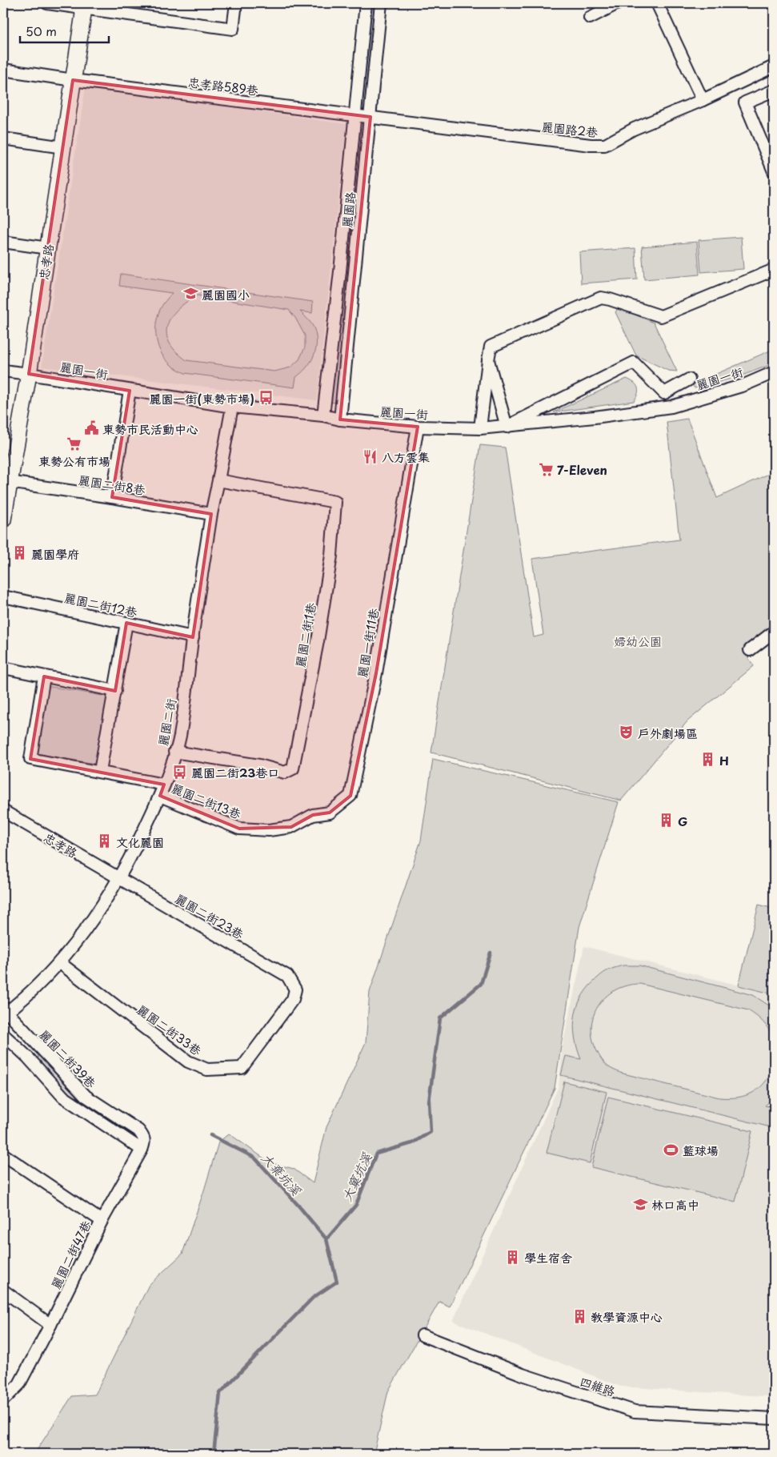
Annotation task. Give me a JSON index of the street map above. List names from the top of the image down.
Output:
{
  "streets": {
    "street": [
      "忠孝路589巷",
      "麗園路2巷",
      "麗園路",
      "忠孝路",
      "麗園一街",
      "麗園二街8巷",
      "麗園二街12巷",
      "麗園二街1巷",
      "麗園一街11巷",
      "麗園二街",
      "麗園二街13巷",
      "麗園二街23巷",
      "麗園二街33巷",
      "麗園二街39巷",
      "麗園二街47巷",
      "四維路"
    ]
  },
  "crossings": [
    ["忠孝路589巷", "麗園路2巷"],
    ["忠孝路589巷", "麗園路"],
    ["忠孝路589巷", "忠孝路"],
    ["麗園路2巷", "麗園路"],
    ["麗園路", "麗園一街"],
    ["忠孝路", "麗園一街"],
    ["忠孝路", "麗園二街8巷"],
    ["忠孝路", "麗園二街"],
    ["忠孝路", "麗園二街23巷"],
    ["麗園一街", "麗園一街11巷"],
    ["麗園一街", "麗園二街"],
    ["麗園二街8巷", "麗園二街"],
    ["麗園二街12巷", "麗園二街"],
    ["麗園二街1巷", "麗園二街"],
    ["麗園一街11巷", "麗園二街13巷"],
    ["麗園二街", "麗園二街13巷"],
    ["麗園二街", "麗園二街23巷"],
    ["麗園二街", "麗園二街33巷"],
    ["麗園二街", "麗園二街39巷"],
    ["麗園二街23巷", "麗園二街33巷"]
  ],
  "water": ["大棄坑溪", "大窠坑溪"],
  "parks": ["婦幼公園"],
  "places": {
    "school or university": ["麗園國小", "林口高中"],
    "bus stop": ["麗園一街(東勢市場)", "麗園二街23巷口"],
    "public building": ["東勢市民活動中心"],
    "supermarket": ["東勢公有市場", "7-Eleven"],
    "restaurant": ["八方雲集"],
    "building": [
      "麗園學府",
      "H",
      "G",
      "文化麗園",
      "學生宿舍",
      "教學資源中心"
    ],
    "theatre": ["戶外劇場區"],
    "sports": ["籃球場"]
  },
  "scale_bar": "50 m"
}
